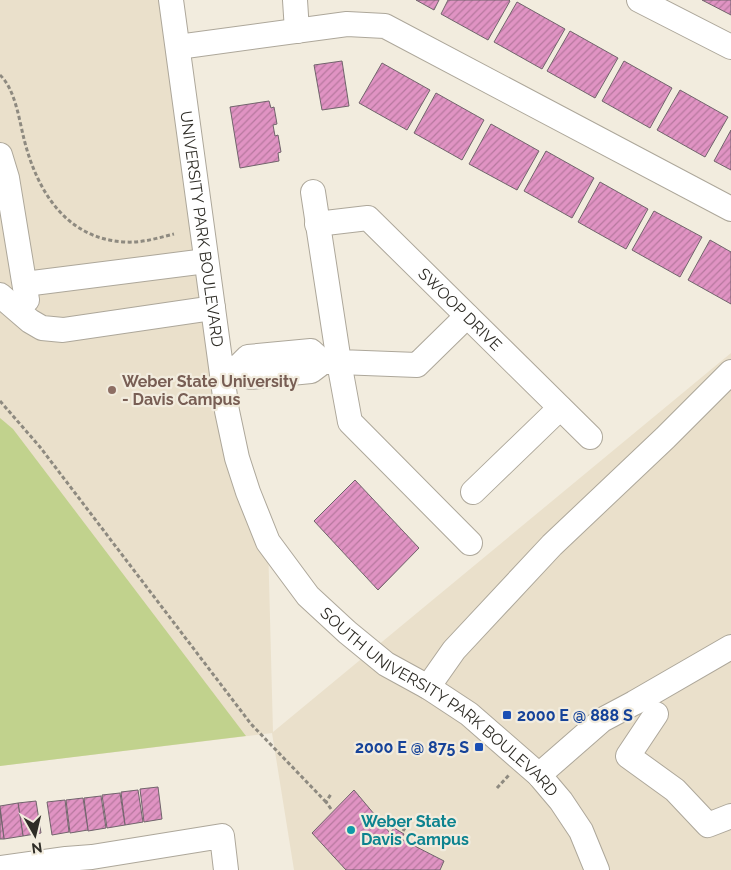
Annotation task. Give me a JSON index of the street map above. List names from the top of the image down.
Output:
{
  "streets": {
    "street": ["UNIVERSITY PARK BOULEVARD", "SWOOP DRIVE", "SOUTH UNIVERSITY PARK BOULEVARD"]
  },
  "crossings": [
    ["UNIVERSITY PARK BOULEVARD", "SOUTH UNIVERSITY PARK BOULEVARD"]
  ],
  "places": {
    "other": ["Weber State University - Davis Campus", "Weber State Davis Campus"],
    "transit": ["2000 E @ 888 S", "2000 E @ 875 S"]
  },
  "north": "bottom"
}
